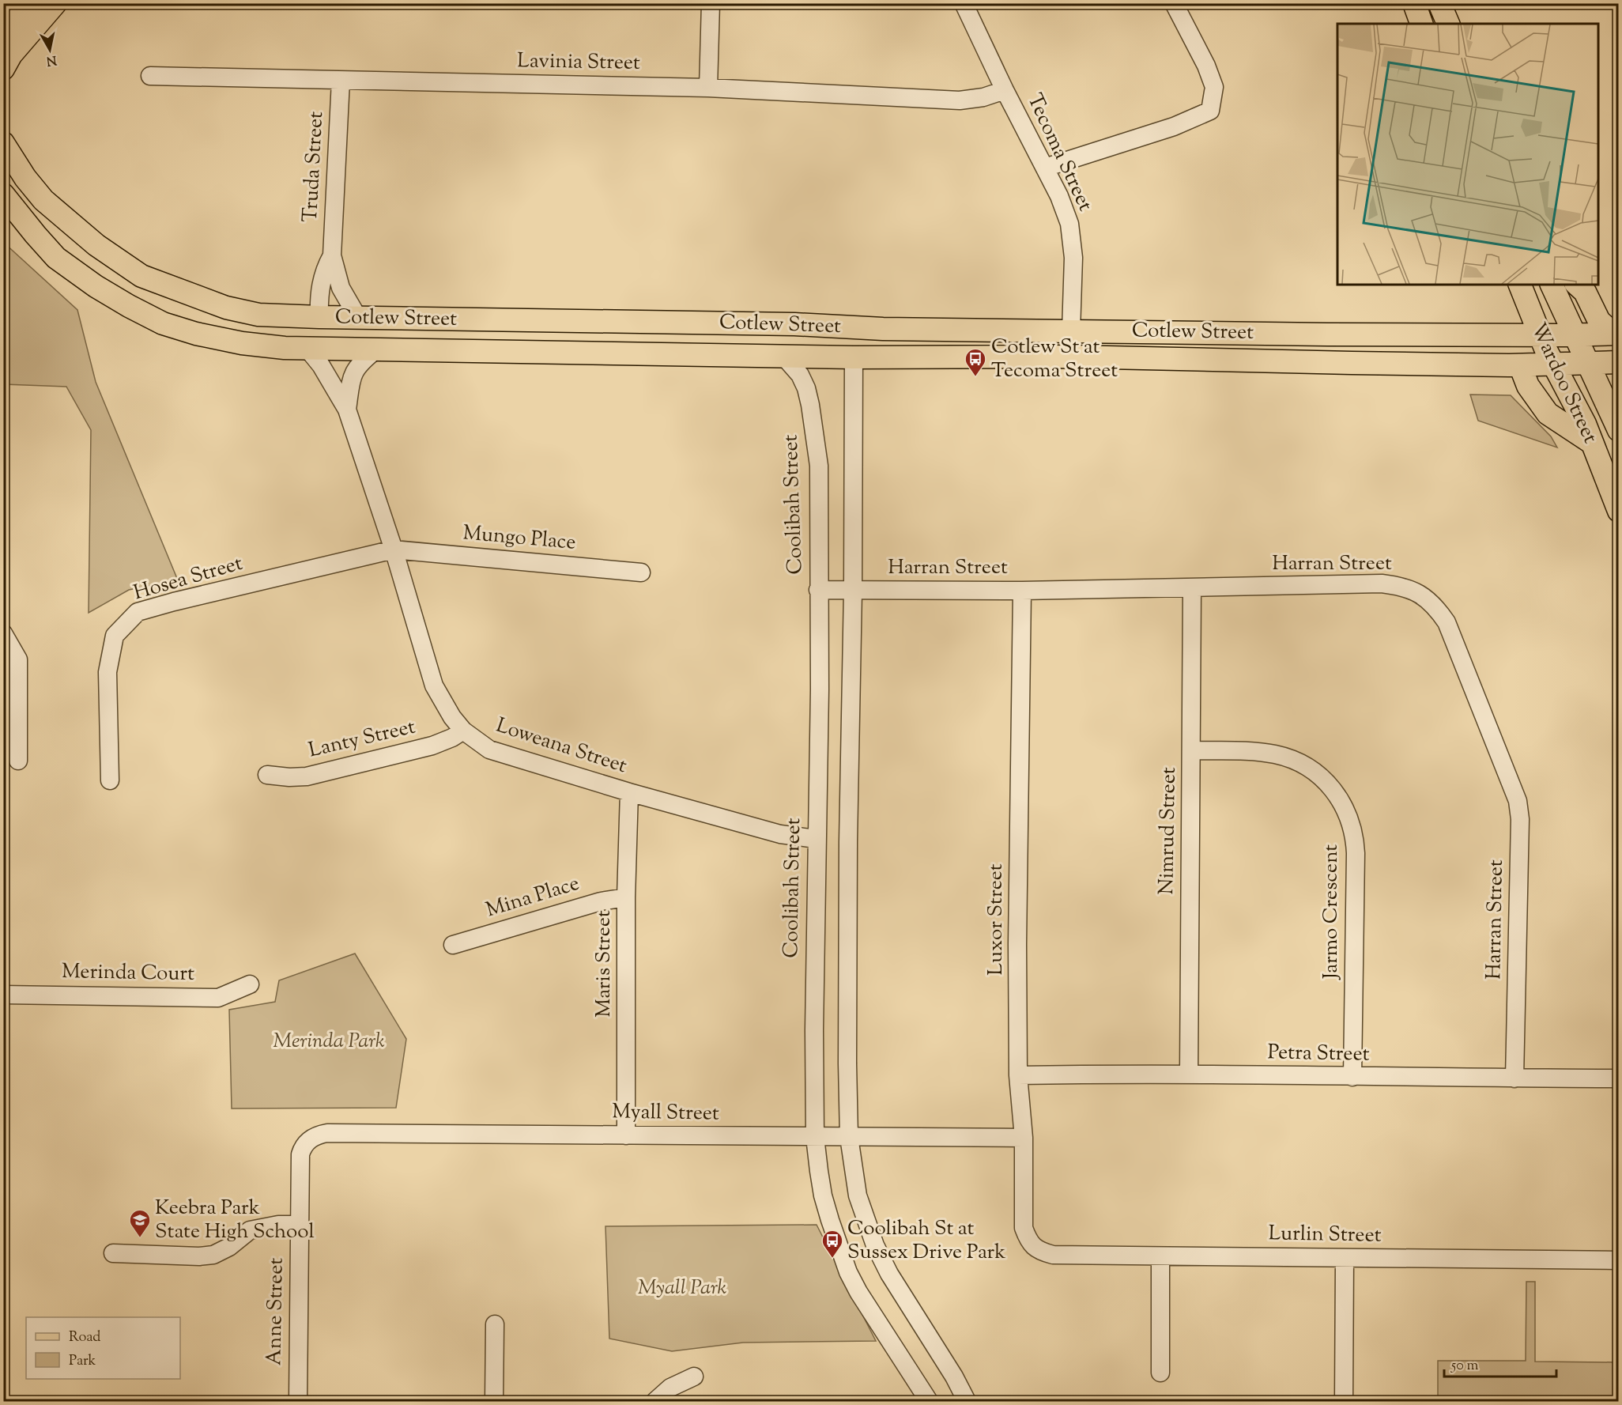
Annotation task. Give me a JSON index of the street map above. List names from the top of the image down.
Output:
{
  "streets": {
    "main road": ["Cotlew Street", "Wardoo Street"],
    "street": [
      "Lavinia Street",
      "Tecoma Street",
      "Truda Street",
      "Coolibah Street",
      "Mungo Place",
      "Harran Street",
      "Hosea Street",
      "Lanty Street",
      "Loweana Street",
      "Nimrud Street",
      "Mina Place",
      "Jarmo Crescent",
      "Luxor Street",
      "Maris Street",
      "Merinda Court",
      "Petra Street",
      "Myall Street",
      "Lurlin Street",
      "Anne Street"
    ]
  },
  "crossings": [
    ["Lavinia Street", "Tecoma Street"],
    ["Lavinia Street", "Truda Street"],
    ["Tecoma Street", "Cotlew Street"],
    ["Truda Street", "Cotlew Street"],
    ["Cotlew Street", "Wardoo Street"],
    ["Cotlew Street", "Coolibah Street"],
    ["Cotlew Street", "Loweana Street"],
    ["Coolibah Street", "Harran Street"],
    ["Coolibah Street", "Loweana Street"],
    ["Coolibah Street", "Myall Street"],
    ["Mungo Place", "Hosea Street"],
    ["Mungo Place", "Loweana Street"],
    ["Harran Street", "Nimrud Street"],
    ["Harran Street", "Luxor Street"],
    ["Harran Street", "Petra Street"],
    ["Hosea Street", "Loweana Street"],
    ["Lanty Street", "Loweana Street"],
    ["Loweana Street", "Maris Street"],
    ["Nimrud Street", "Jarmo Crescent"],
    ["Nimrud Street", "Petra Street"],
    ["Mina Place", "Maris Street"],
    ["Jarmo Crescent", "Petra Street"],
    ["Luxor Street", "Petra Street"],
    ["Luxor Street", "Myall Street"],
    ["Luxor Street", "Lurlin Street"],
    ["Maris Street", "Myall Street"],
    ["Myall Street", "Anne Street"]
  ],
  "parks": ["Merinda Park", "Myall Park"],
  "places": {
    "bus stop": ["Cotlew St at Tecoma Street", "Coolibah St at Sussex Drive Park"],
    "school or university": ["Keebra Park State High School"]
  },
  "legend": ["Road", "Park"],
  "scale_bar": "50 m",
  "north": "bottom"
}
